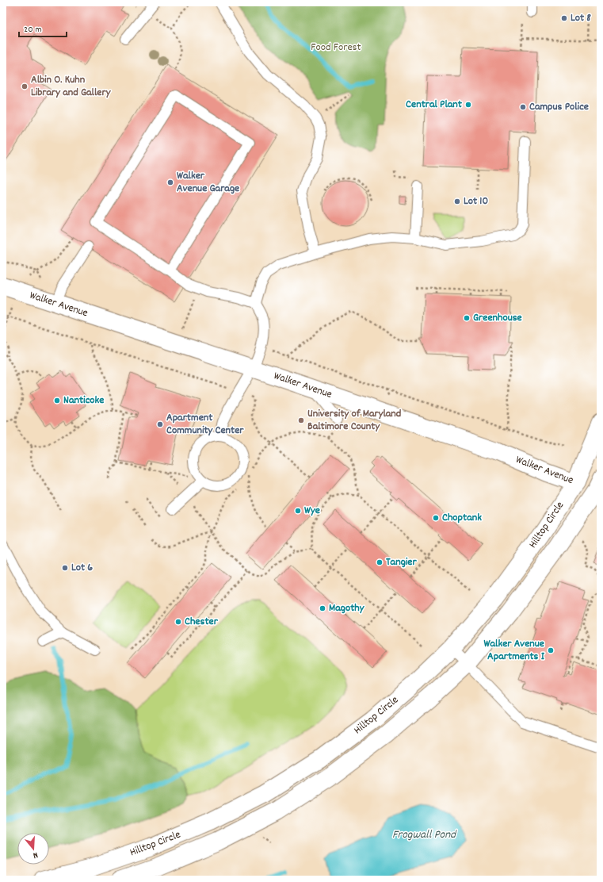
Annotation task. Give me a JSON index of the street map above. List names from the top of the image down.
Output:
{
  "streets": {
    "street": ["Walker Avenue", "Hilltop Circle"]
  },
  "crossings": [
    ["Walker Avenue", "Hilltop Circle"]
  ],
  "water": ["Frogwall Pond"],
  "parks": ["Food Forest"],
  "places": [
    "Lot 8",
    "Albin O. Kuhn Library and Gallery",
    "Central Plant",
    "Campus Police",
    "Walker Avenue Garage",
    "Lot 10",
    "Greenhouse",
    "Nanticoke",
    "University of Maryland Baltimore County",
    "Apartment Community Center",
    "Wye",
    "Choptank",
    "Tangier",
    "Lot 6",
    "Magothy",
    "Chester",
    "Walker Avenue Apartments I"
  ],
  "scale_bar": "20 m",
  "north": "bottom"
}
